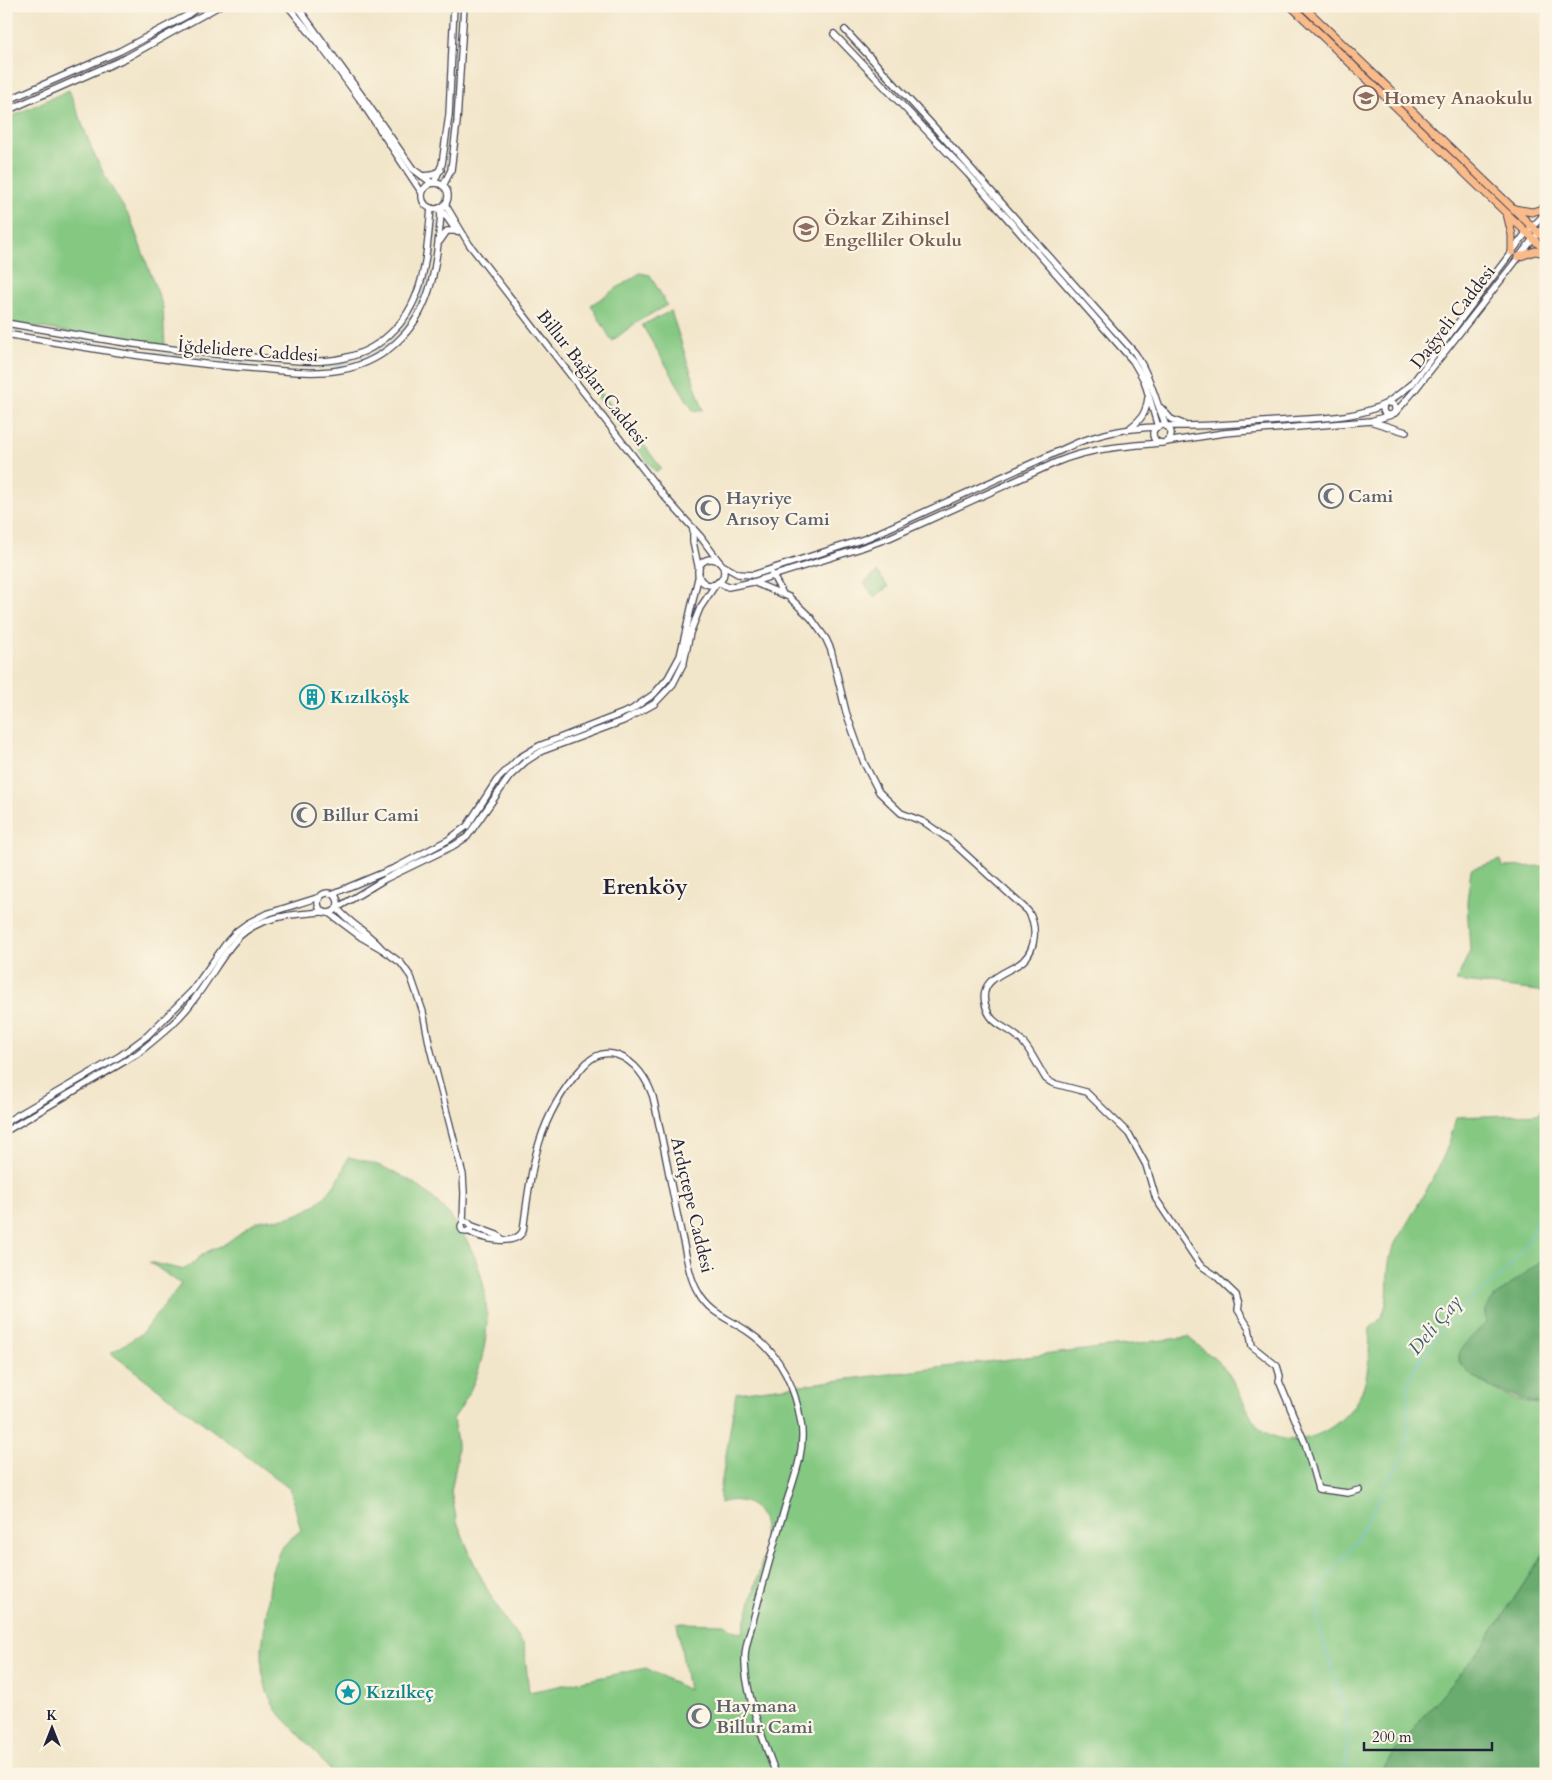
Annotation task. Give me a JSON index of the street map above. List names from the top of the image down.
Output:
{
  "streets": {
    "street": [
      "Dağyeli Caddesi",
      "İğdelidere Caddesi",
      "Billur Bağları Caddesi",
      "Ardıçtepe Caddesi"
    ]
  },
  "districts": ["Erenköy"],
  "water": ["Deli Çay"],
  "places": {
    "school or university": ["Homey Anaokulu", "Özkar Zihinsel Engelliler Okulu"],
    "mosque": [
      "Cami",
      "Hayriye Arısoy Cami",
      "Billur Cami",
      "Haymana Billur Cami"
    ],
    "building": ["Kızılköşk"],
    "place": ["Kızılkeç"]
  },
  "scale_bar": "200 m",
  "north": "top"
}
